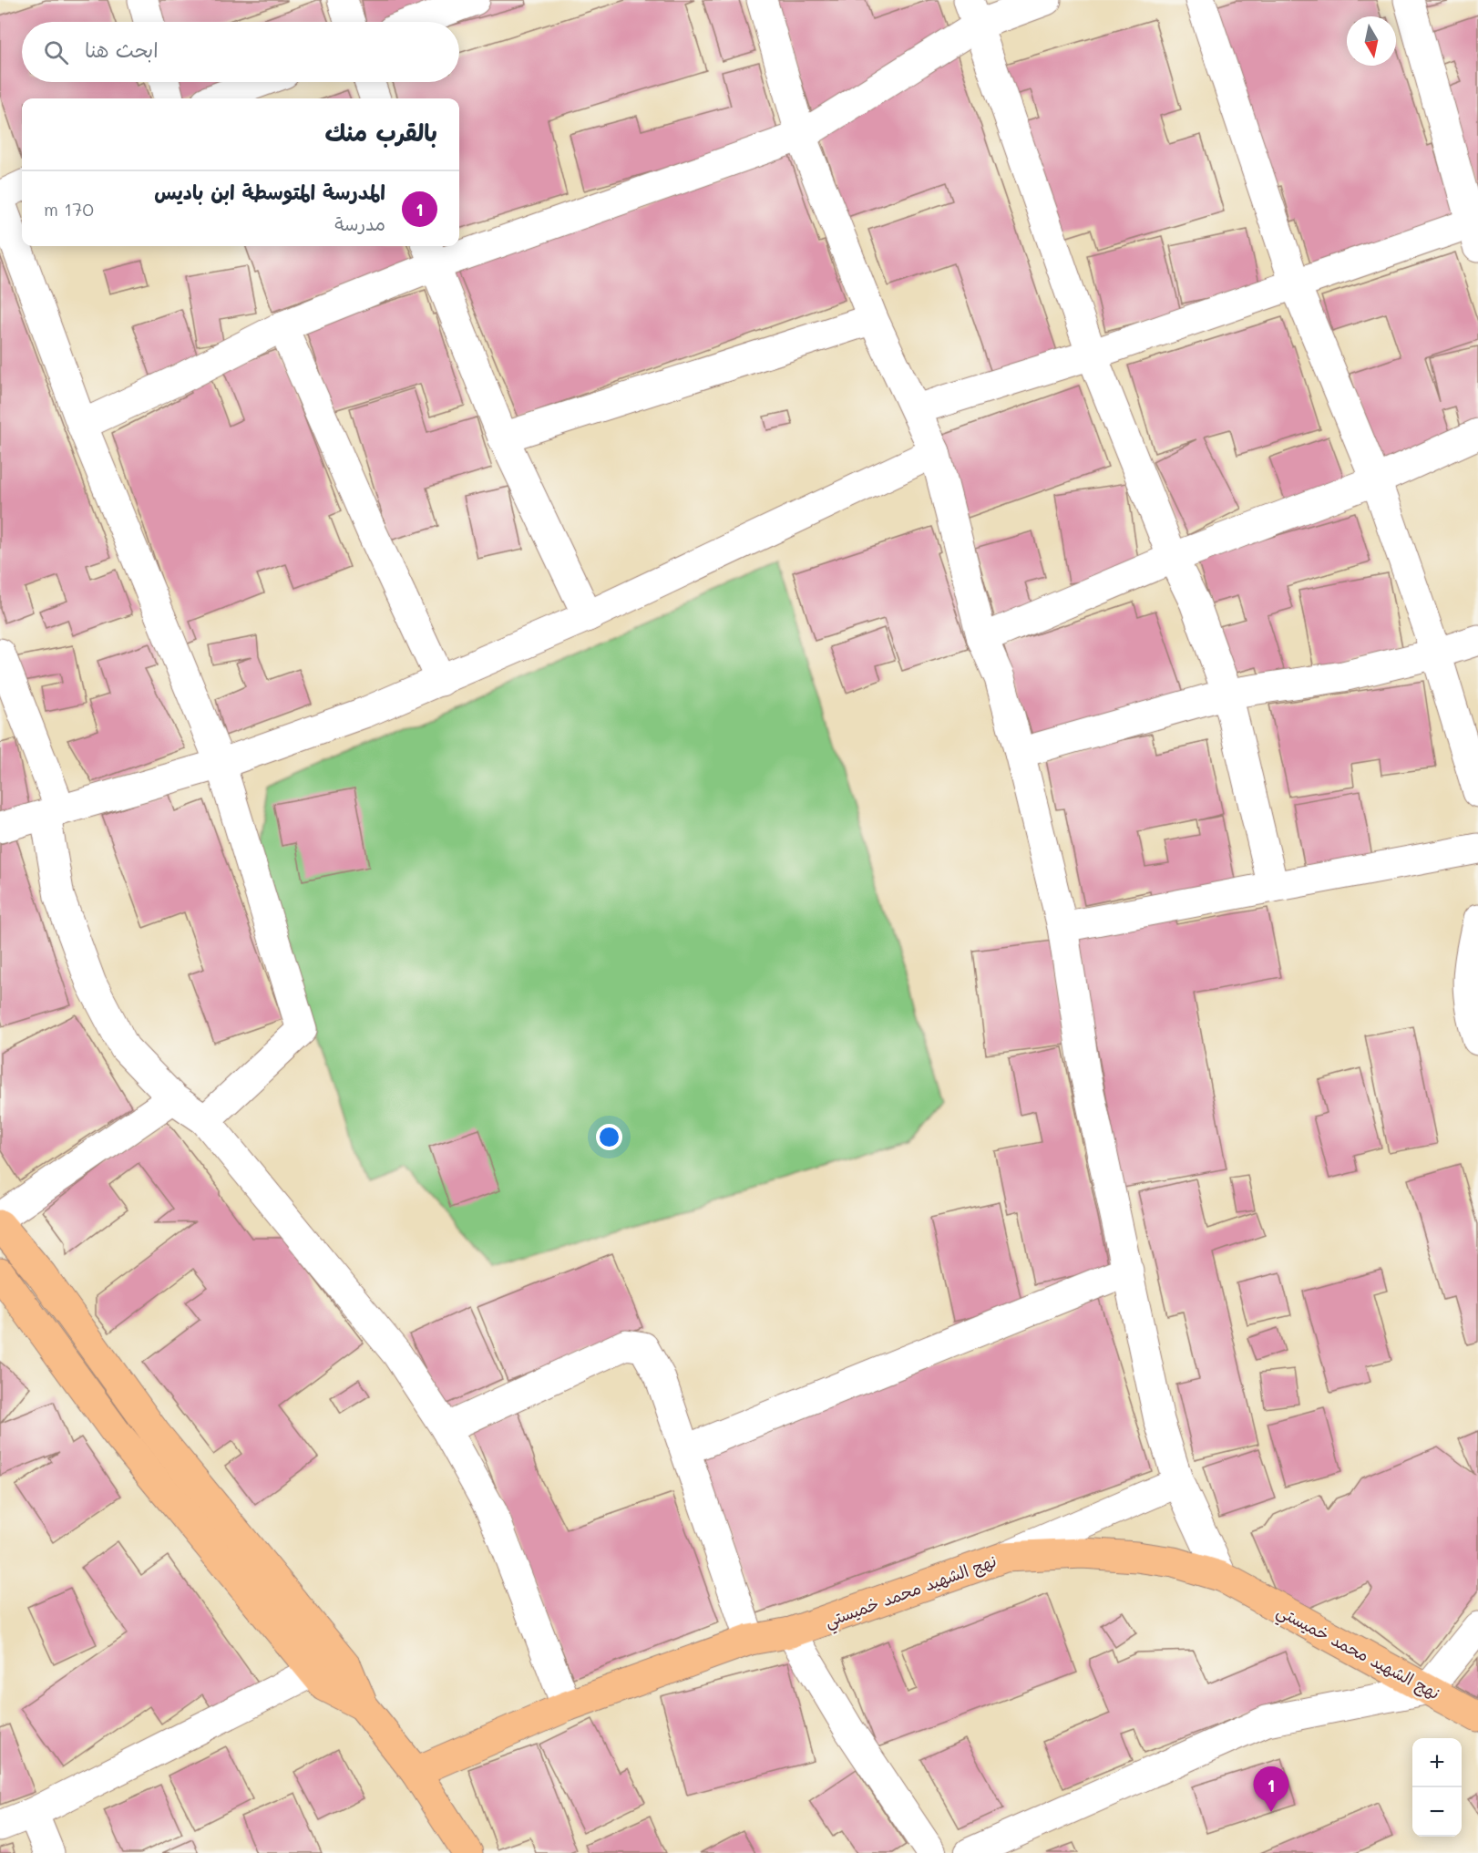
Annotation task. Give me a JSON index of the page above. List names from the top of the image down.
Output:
{
  "streets": {
    "main road": ["نهج الشهيد محمد خميستي"]
  },
  "north": "bottom",
  "page": {
    "search": "ابحث هنا",
    "heading": "بالقرب منك",
    "list": [
      {
        "mark": "1",
        "name": "المدرسة المتوسطة ابن باديس",
        "note": "مدرسة",
        "value": "170 m"
      }
    ],
    "map_buttons": ["+", "−"],
    "pins": "1"
  }
}
